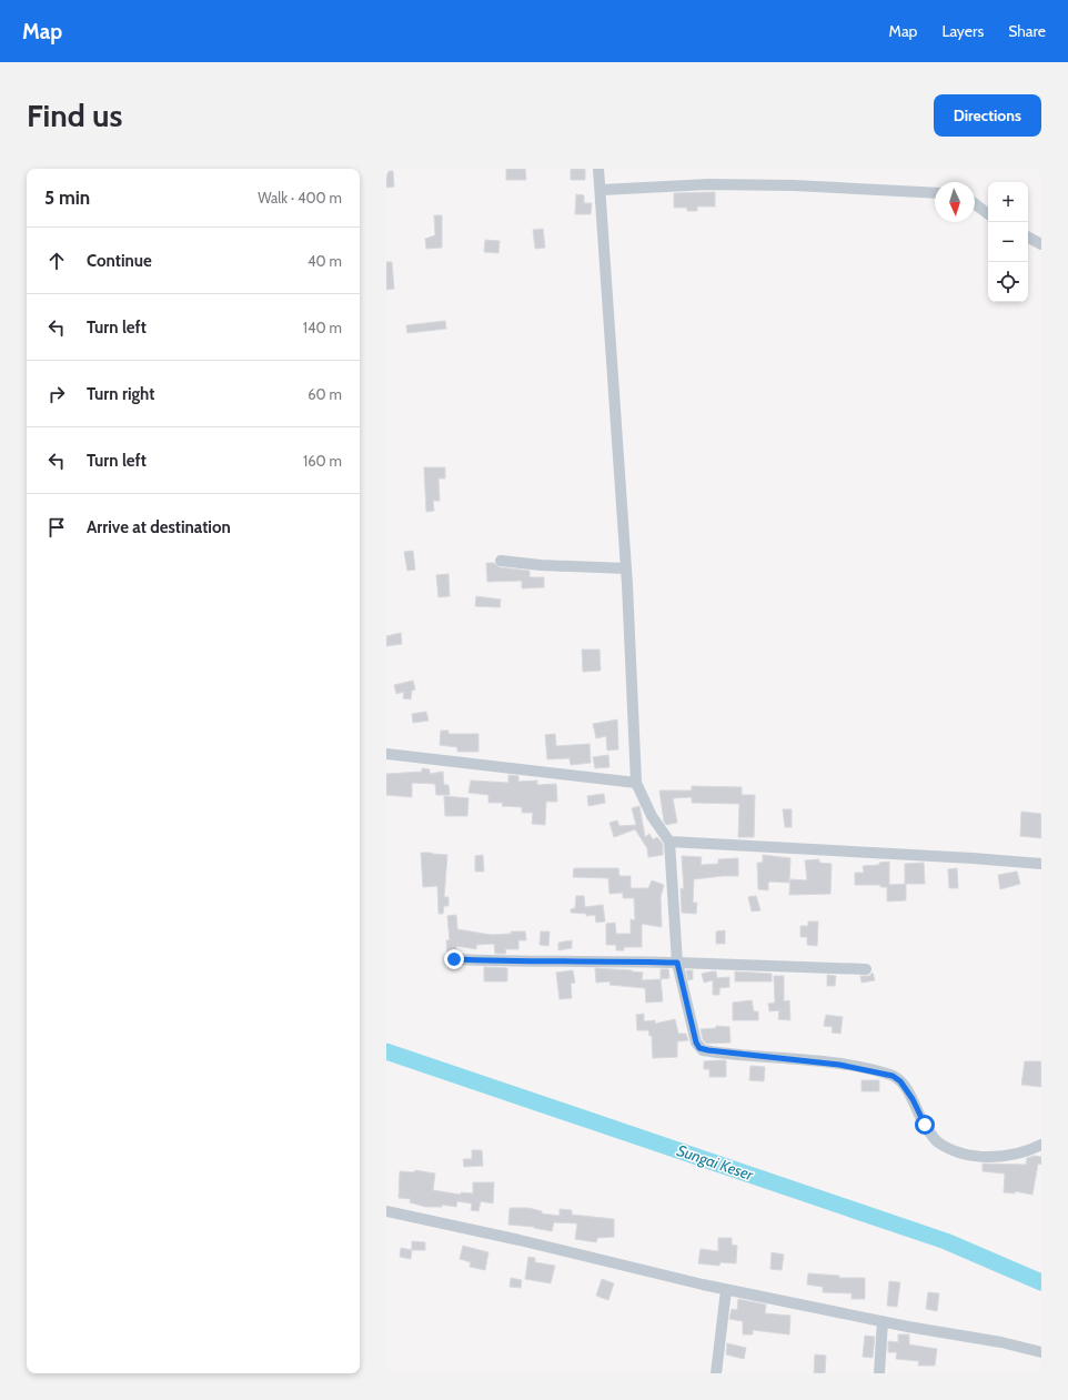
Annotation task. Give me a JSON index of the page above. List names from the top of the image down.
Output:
{
  "water": ["Sungai Keser"],
  "north": "bottom",
  "page": {
    "header": "Map",
    "nav": ["Map", "Layers", "Share"],
    "buttons": "Directions",
    "title": "Find us",
    "heading": ["5 min", "Walk · 400 m"],
    "map_buttons": ["+", "−"],
    "list": [
      ["Continue", "40 m"],
      ["Turn left", "140 m"],
      ["Turn right", "60 m"],
      ["Turn left", "160 m"],
      "Arrive at destination"
    ]
  }
}
